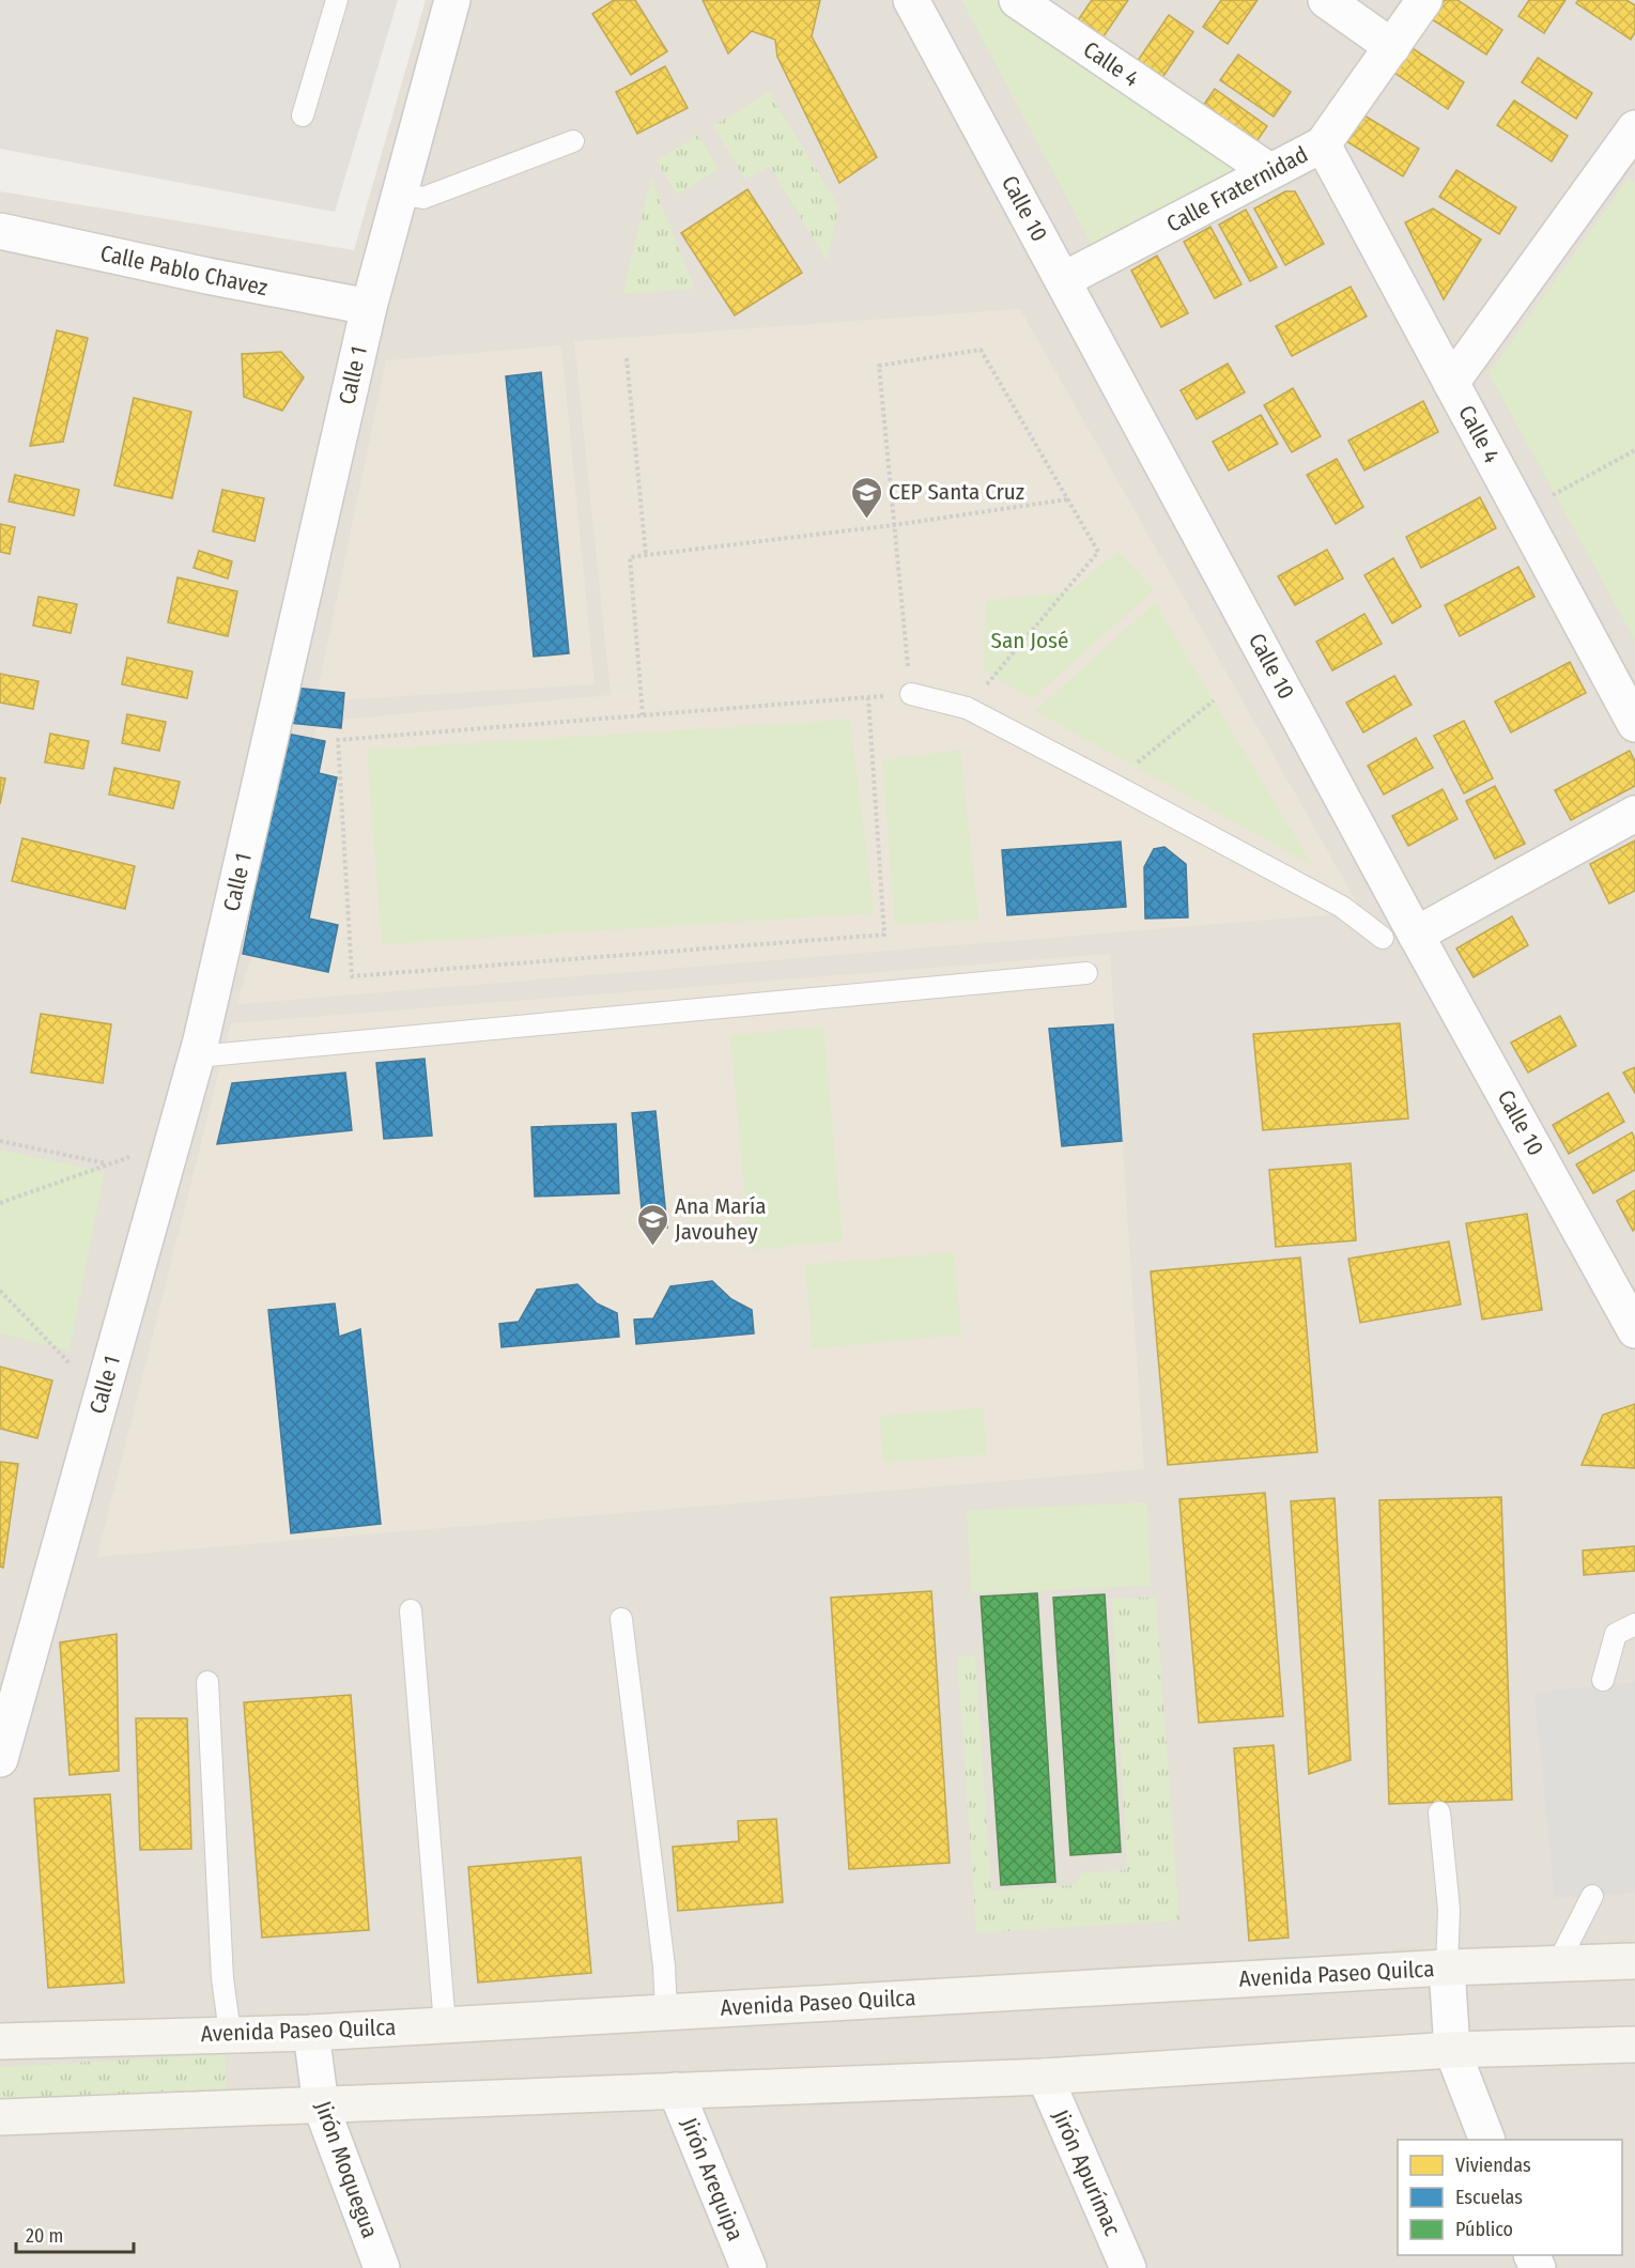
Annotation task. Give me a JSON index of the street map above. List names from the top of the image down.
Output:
{
  "streets": {
    "main road": ["Avenida Paseo Quilca"],
    "street": [
      "Calle 4",
      "Calle Fraternidad",
      "Calle 10",
      "Calle Pablo Chavez",
      "Calle 1",
      "Jirón Moquegua",
      "Jirón Apurímac",
      "Jirón Arequipa"
    ]
  },
  "crossings": [
    ["Calle 4", "Calle Fraternidad"],
    ["Calle Fraternidad", "Calle 10"],
    ["Calle Pablo Chavez", "Calle 1"],
    ["Avenida Paseo Quilca", "Jirón Moquegua"]
  ],
  "parks": ["San José"],
  "places": {
    "school or university": ["CEP Santa Cruz", "Ana María Javouhey"]
  },
  "legend": ["Viviendas", "Escuelas", "Público"],
  "scale_bar": "20 m"
}
